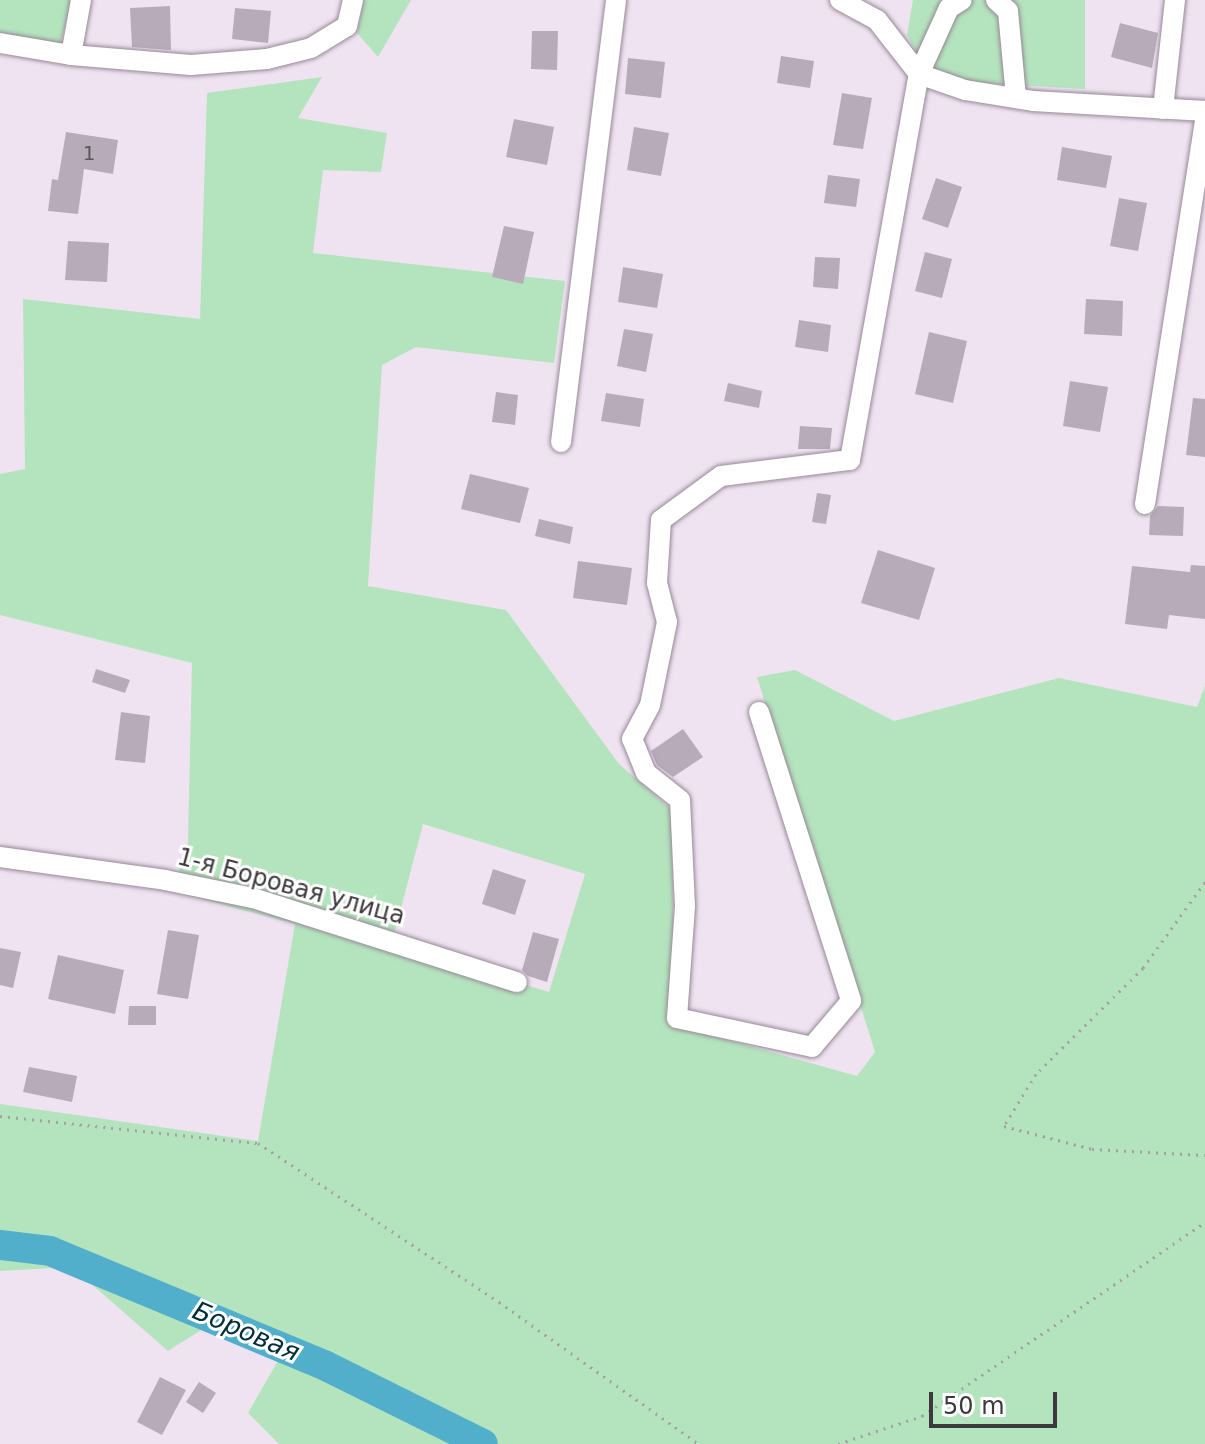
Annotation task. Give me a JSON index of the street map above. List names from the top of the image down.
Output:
{
  "streets": {
    "street": ["1-я Боровая улица"]
  },
  "water": ["Боровая"],
  "house_numbers": ["1"],
  "scale_bar": "50 m"
}
